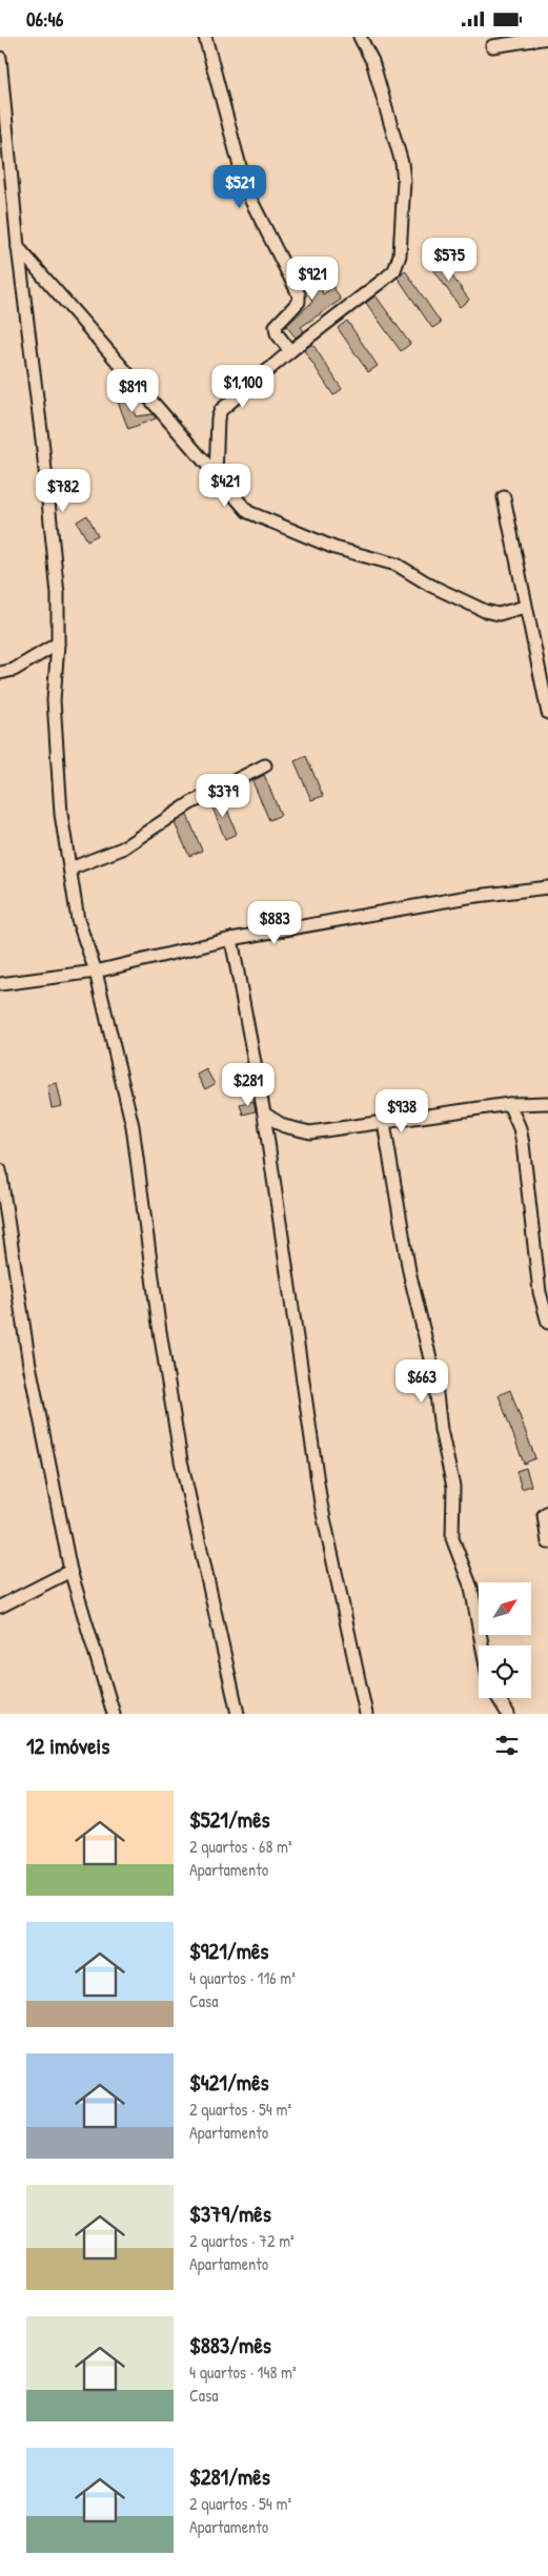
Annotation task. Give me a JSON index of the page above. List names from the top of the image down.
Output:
{
  "north": "top right",
  "page": {
    "status": "06:46",
    "price": [
      "$521",
      "$575",
      "$921",
      "$1,100",
      "$819",
      "$421",
      "$782",
      "$379",
      "$883",
      "$281",
      "$938",
      "$663"
    ],
    "heading": "12 imóveis",
    "list": [
      {
        "name": "$521/mês",
        "note": "2 quartos · 68 m² · Apartamento"
      },
      {
        "name": "$921/mês",
        "note": "4 quartos · 116 m² · Casa"
      },
      {
        "name": "$421/mês",
        "note": "2 quartos · 54 m² · Apartamento"
      },
      {
        "name": "$379/mês",
        "note": "2 quartos · 72 m² · Apartamento"
      },
      {
        "name": "$883/mês",
        "note": "4 quartos · 148 m² · Casa"
      },
      {
        "name": "$281/mês",
        "note": "2 quartos · 54 m² · Apartamento"
      }
    ]
  }
}
